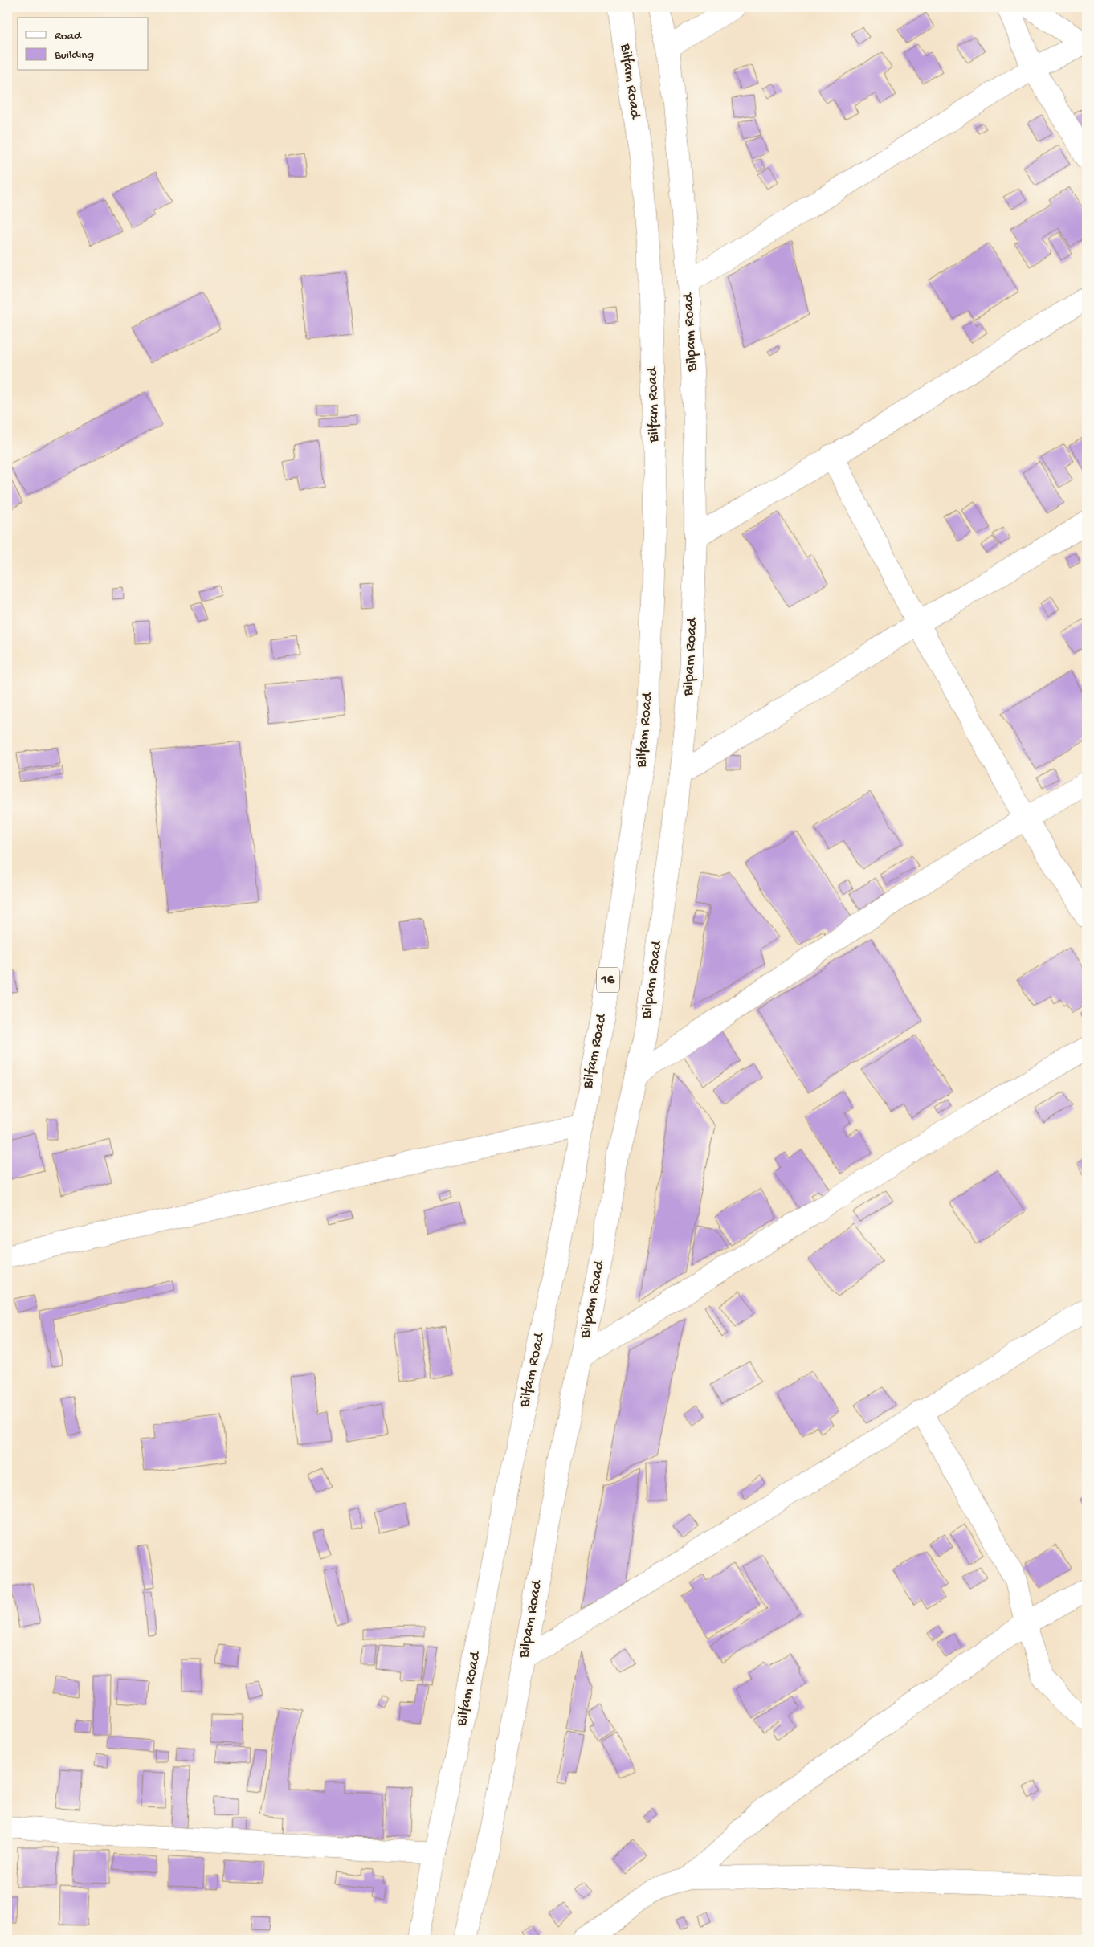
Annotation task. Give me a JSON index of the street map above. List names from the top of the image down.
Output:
{
  "streets": {
    "street": ["Bilfam Road", "Bilpam Road", "16"]
  },
  "legend": ["Road", "Building"]
}
